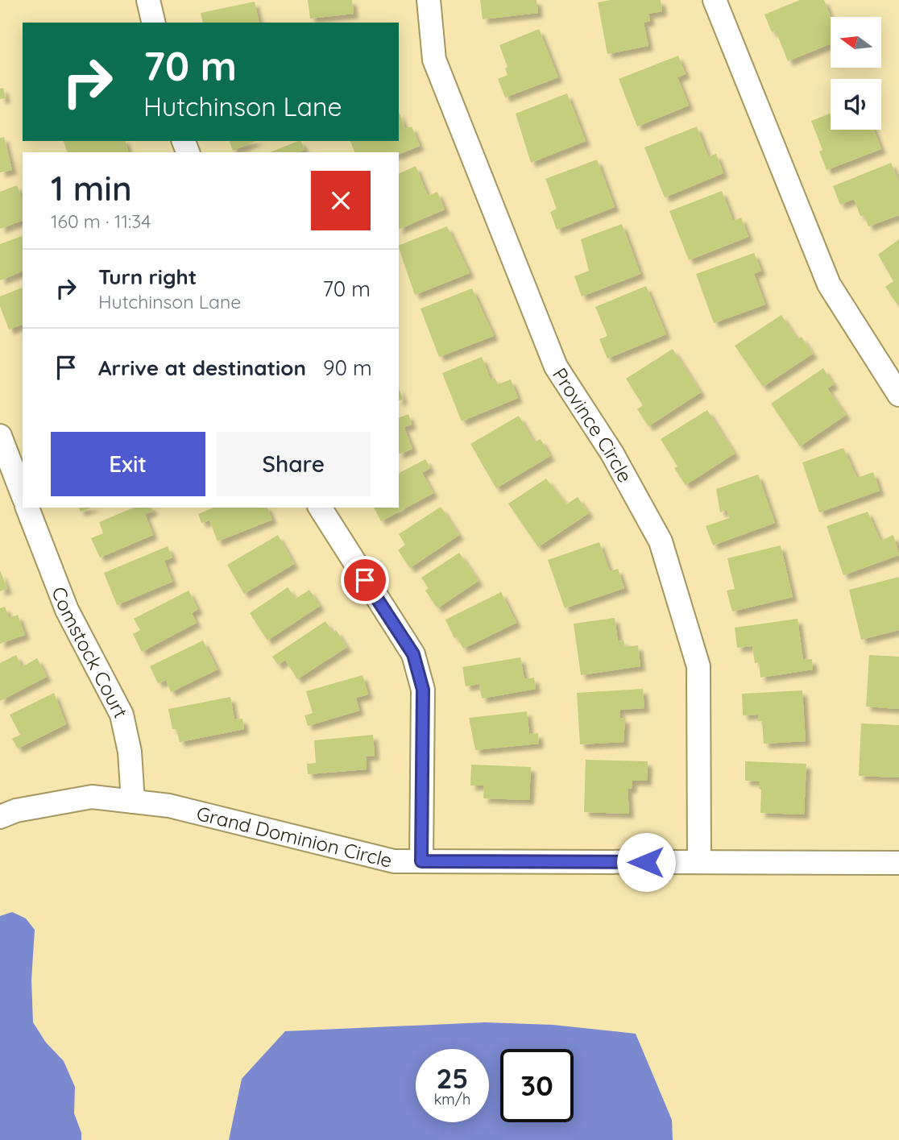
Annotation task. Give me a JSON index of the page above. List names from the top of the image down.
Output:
{
  "streets": {
    "street": ["Province Circle", "Comstock Court", "Grand Dominion Circle"]
  },
  "crossings": [
    ["Province Circle", "Grand Dominion Circle"],
    ["Comstock Court", "Grand Dominion Circle"]
  ],
  "north": "left",
  "page": {
    "turn": ["70 m", "Hutchinson Lane"],
    "heading": ["1 min", "160 m · 11:34"],
    "list": [
      {
        "name": "Turn right",
        "note": "Hutchinson Lane",
        "value": "70 m"
      },
      {
        "name": "Arrive at destination",
        "value": "90 m"
      }
    ],
    "buttons": ["Exit", "Share"],
    "speed": "25 km/h",
    "limit": "30"
  }
}
